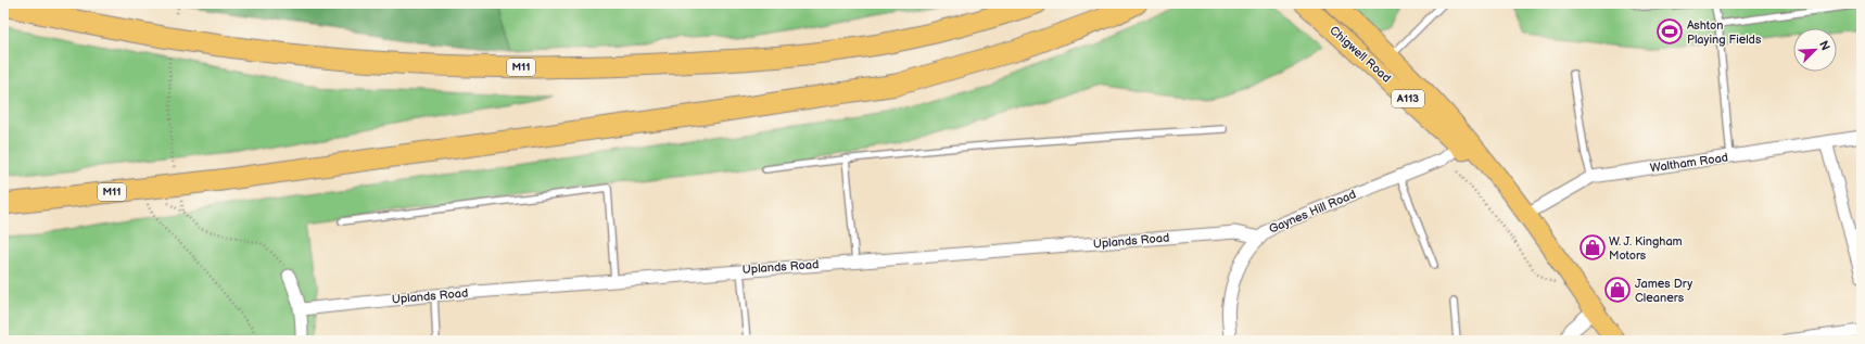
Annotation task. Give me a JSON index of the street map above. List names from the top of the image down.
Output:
{
  "streets": {
    "highway": ["M11"],
    "main road": ["Chigwell Road", "A113"],
    "street": ["Waltham Road", "Gaynes Hill Road", "Uplands Road"]
  },
  "crossings": [
    ["Chigwell Road", "Waltham Road"],
    ["Chigwell Road", "Gaynes Hill Road"],
    ["Gaynes Hill Road", "Uplands Road"]
  ],
  "places": {
    "sports": ["Ashton Playing Fields"],
    "shop": ["W. J. Kingham Motors", "James Dry Cleaners"]
  },
  "north": "top right"
}
